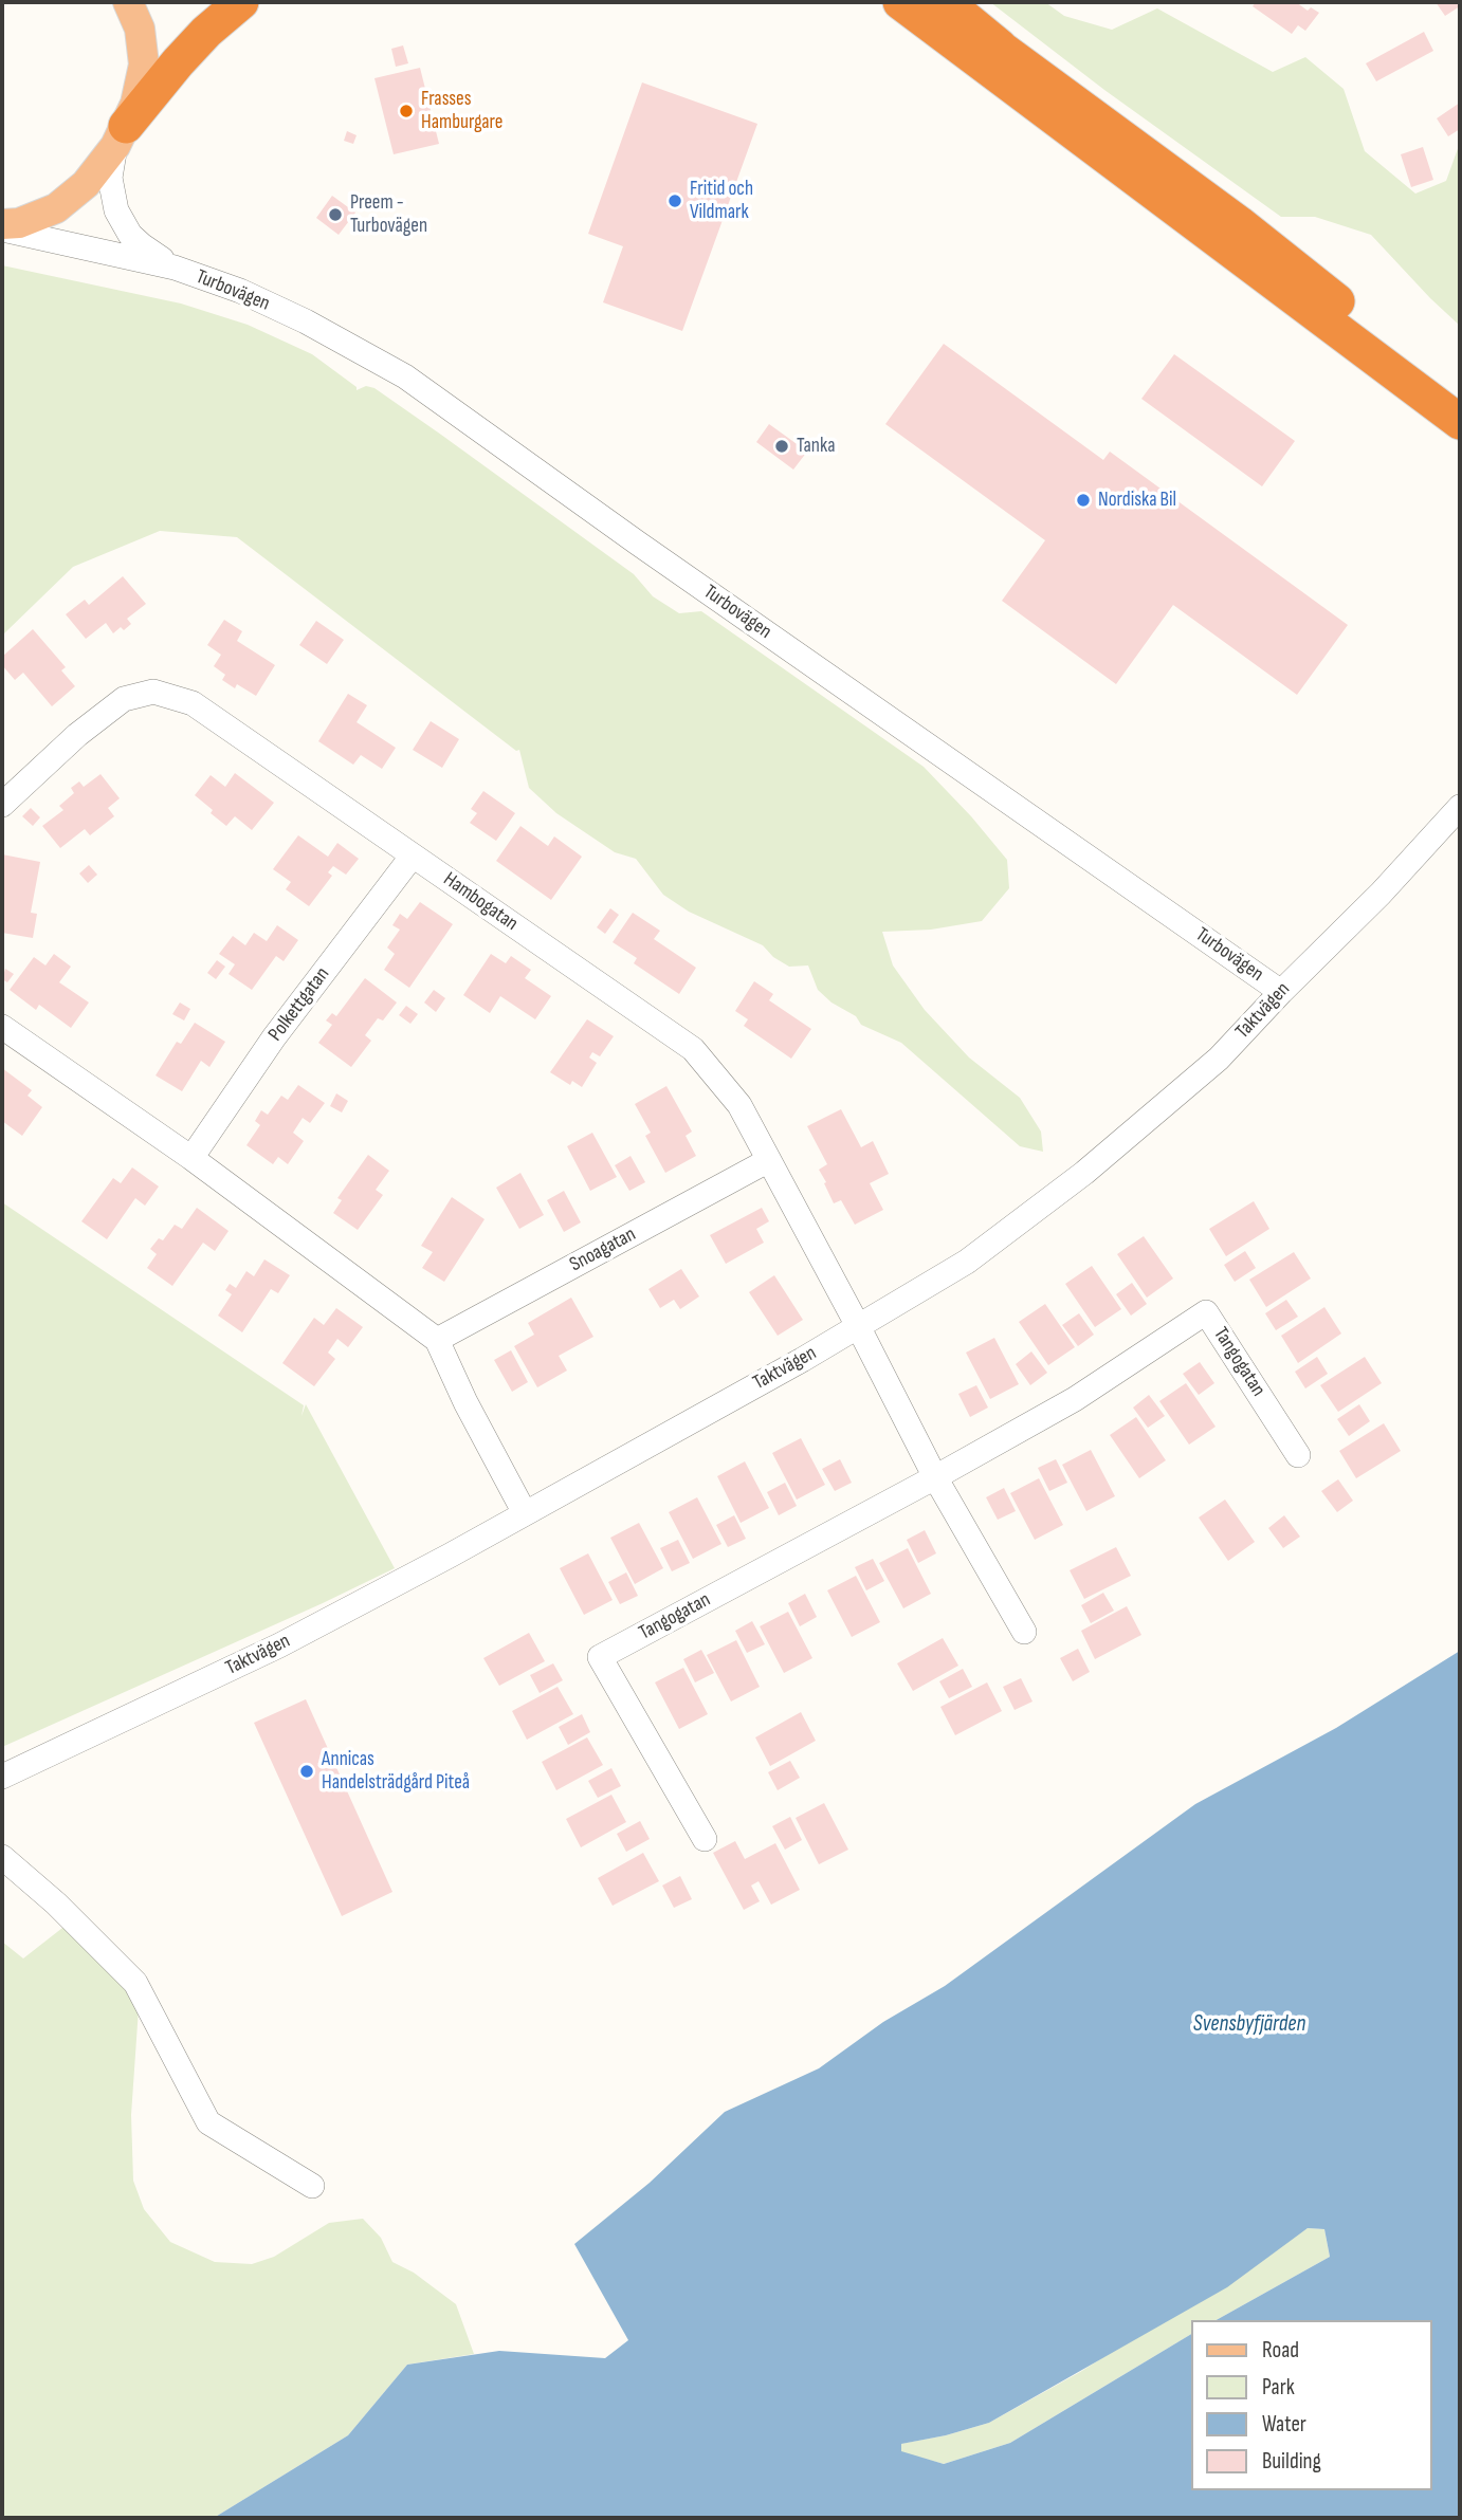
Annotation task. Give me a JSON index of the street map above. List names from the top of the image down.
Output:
{
  "streets": {
    "street": [
      "Turbovägen",
      "Hambogatan",
      "Polkettgatan",
      "Taktvägen",
      "Snoagatan",
      "Tangogatan"
    ]
  },
  "crossings": [
    ["Turbovägen", "Taktvägen"],
    ["Hambogatan", "Polkettgatan"],
    ["Hambogatan", "Taktvägen"],
    ["Hambogatan", "Snoagatan"]
  ],
  "water": ["Svensbyfjärden"],
  "places": [
    "Frasses Hamburgare",
    "Fritid och Vildmark",
    "Preem - Turbovägen",
    "Tanka",
    "Nordiska Bil",
    "Annicas Handelsträdgård Piteå"
  ],
  "legend": [
    "Road",
    "Park",
    "Water",
    "Building"
  ]
}
